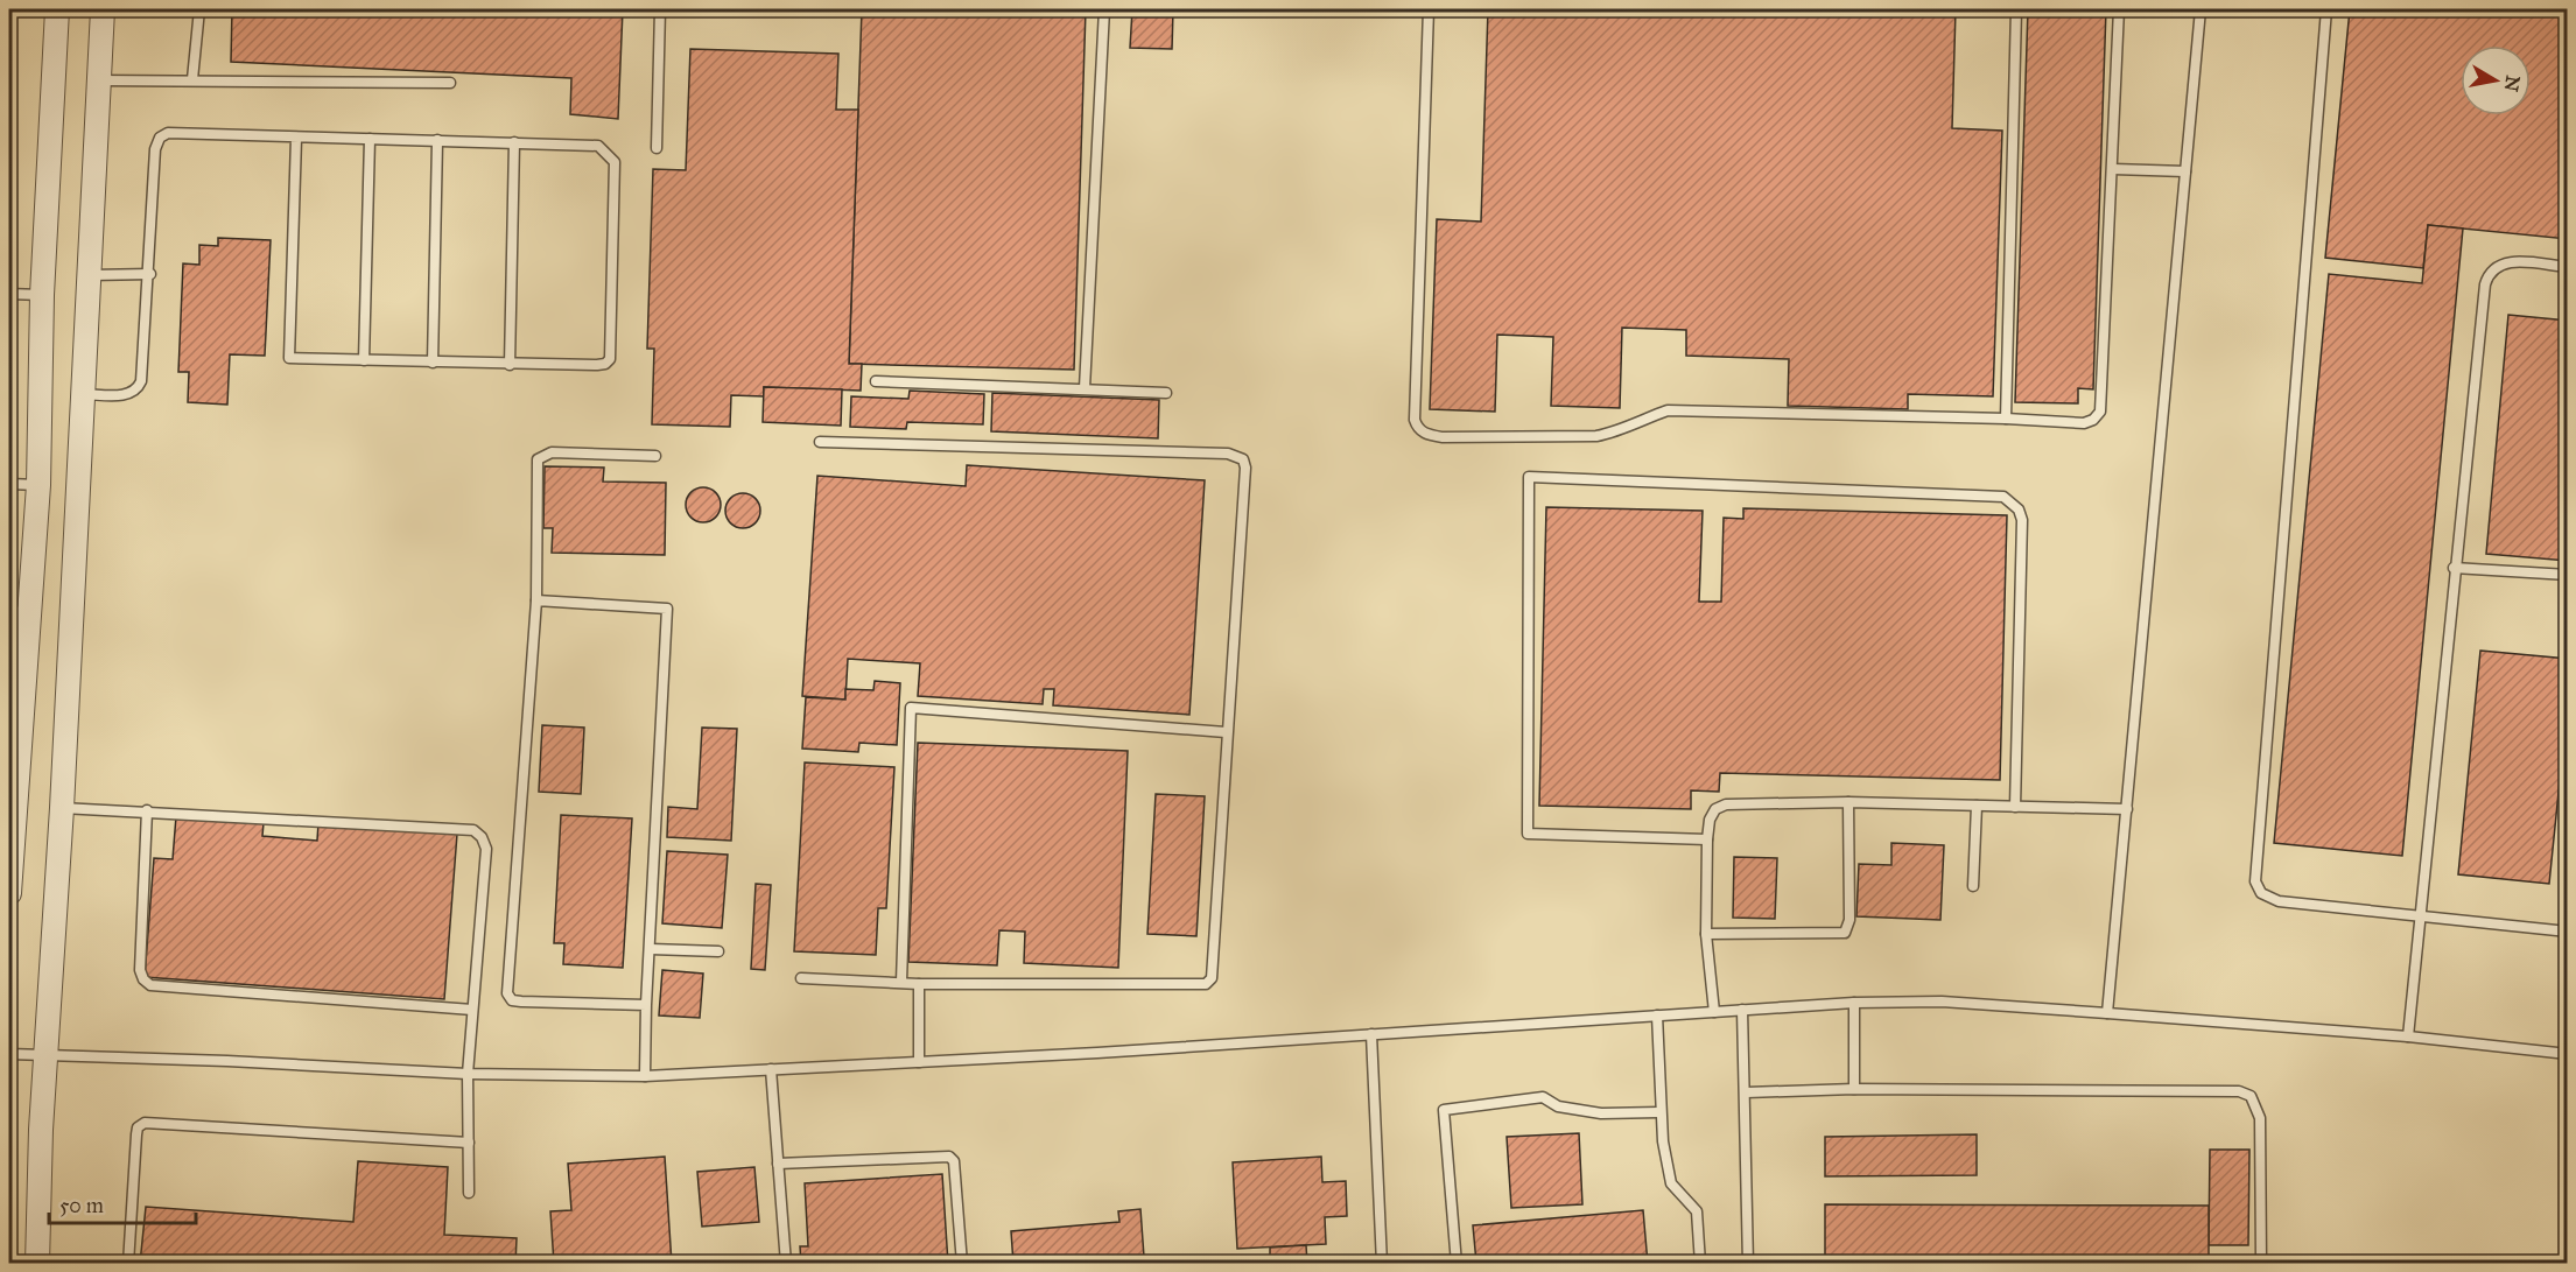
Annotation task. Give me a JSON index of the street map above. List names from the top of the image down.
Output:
{
  "scale_bar": "50 m",
  "north": "right"
}
